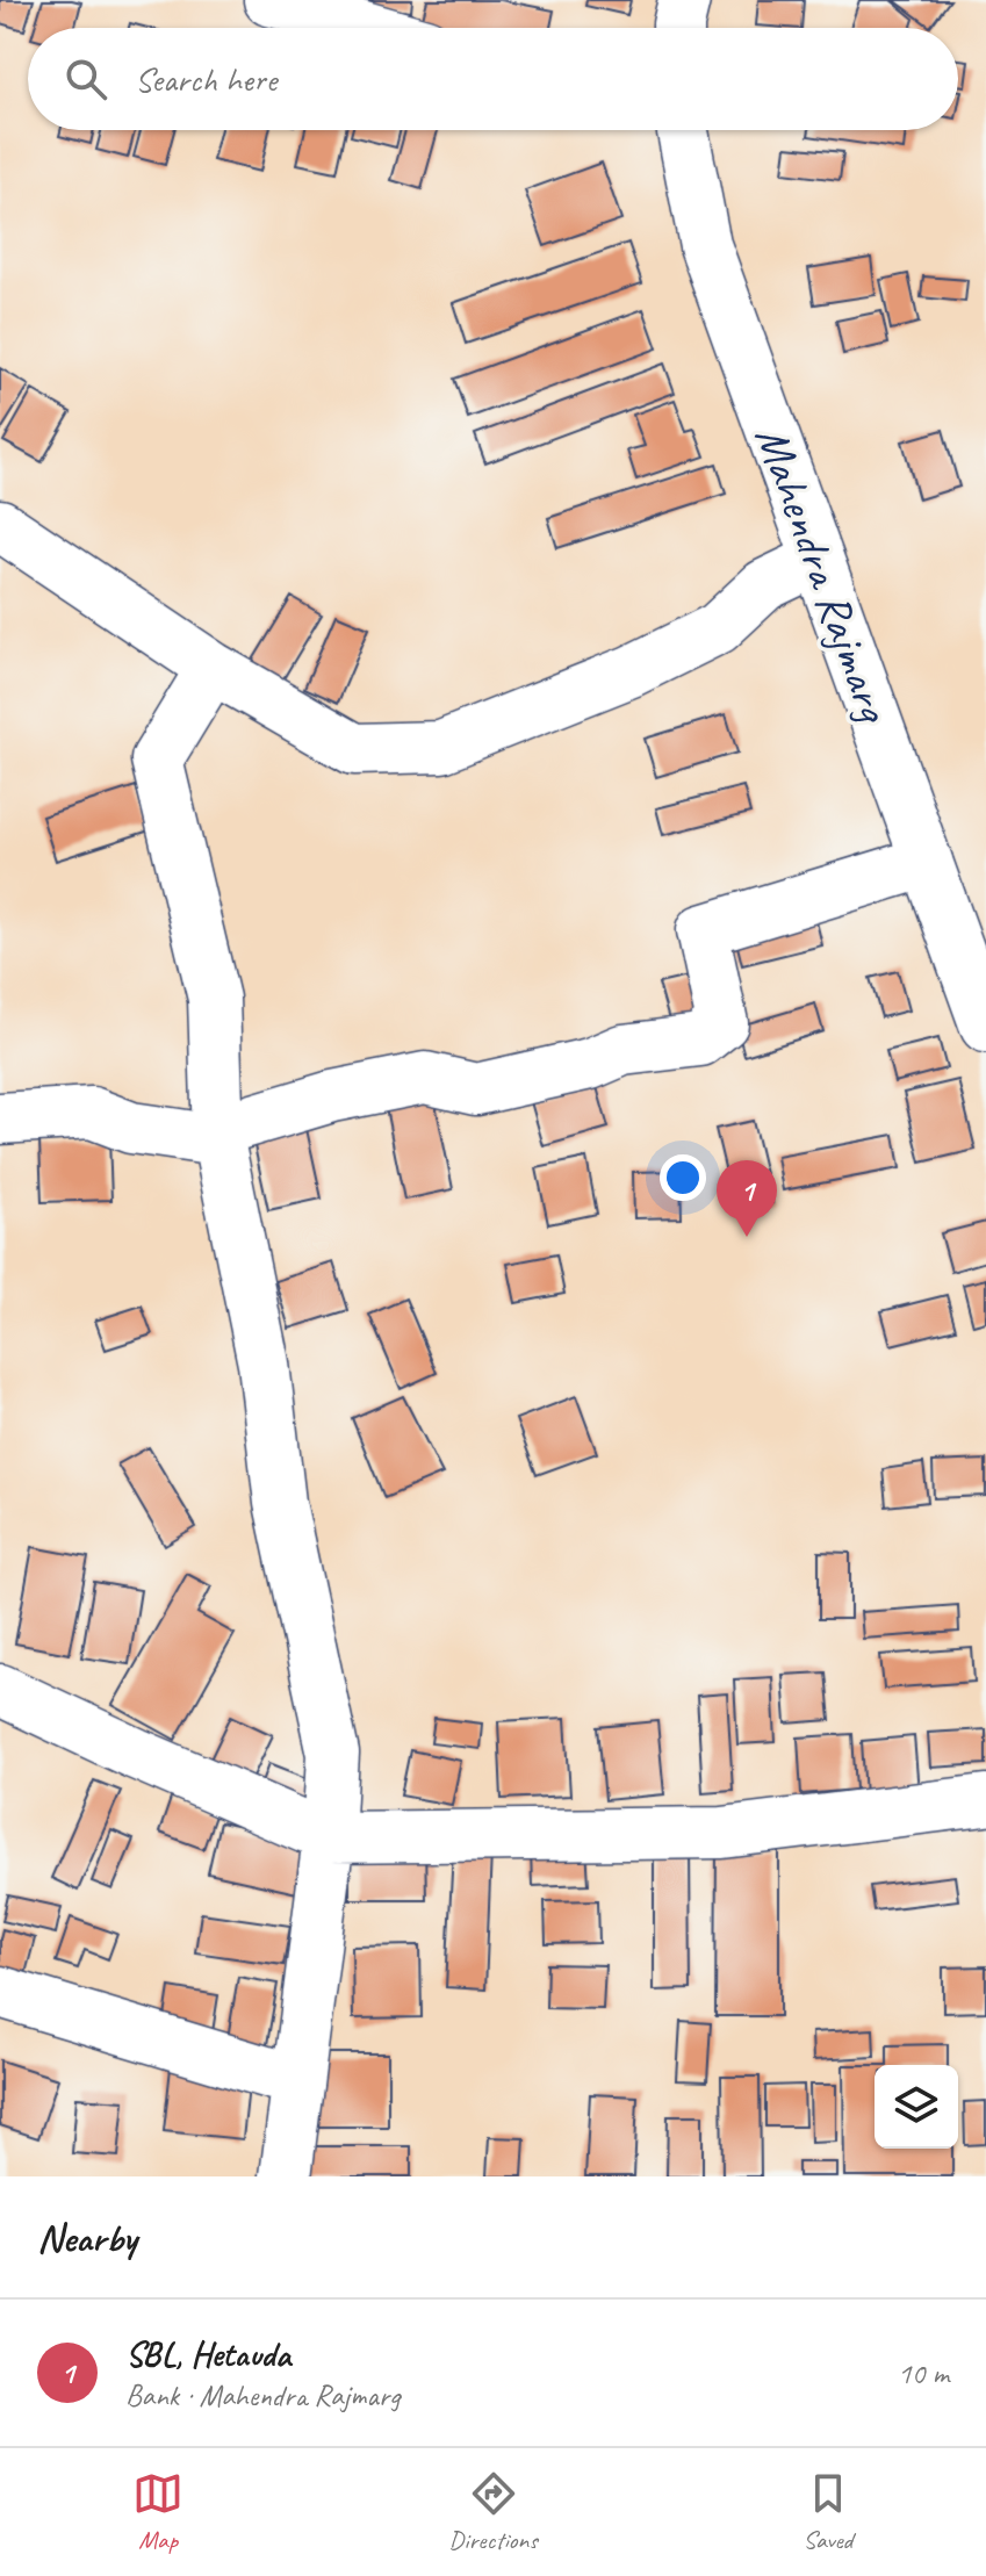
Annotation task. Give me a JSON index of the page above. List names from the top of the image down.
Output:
{
  "streets": {
    "main road": ["Mahendra Rajmarg"]
  },
  "page": {
    "search": "Search here",
    "pins": "1",
    "heading": "Nearby",
    "list": [
      {
        "mark": "1",
        "name": "SBL, Hetauda",
        "note": "Bank · Mahendra Rajmarg",
        "value": "10 m"
      }
    ],
    "nav": ["Map", "Directions", "Saved"]
  }
}
